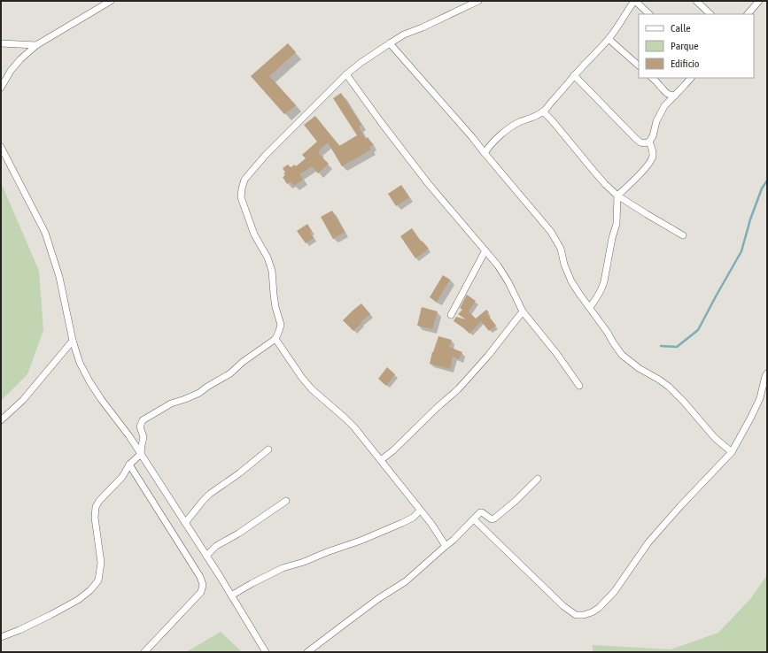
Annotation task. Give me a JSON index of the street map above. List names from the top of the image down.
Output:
{
  "legend": ["Calle", "Parque", "Edificio"]
}
